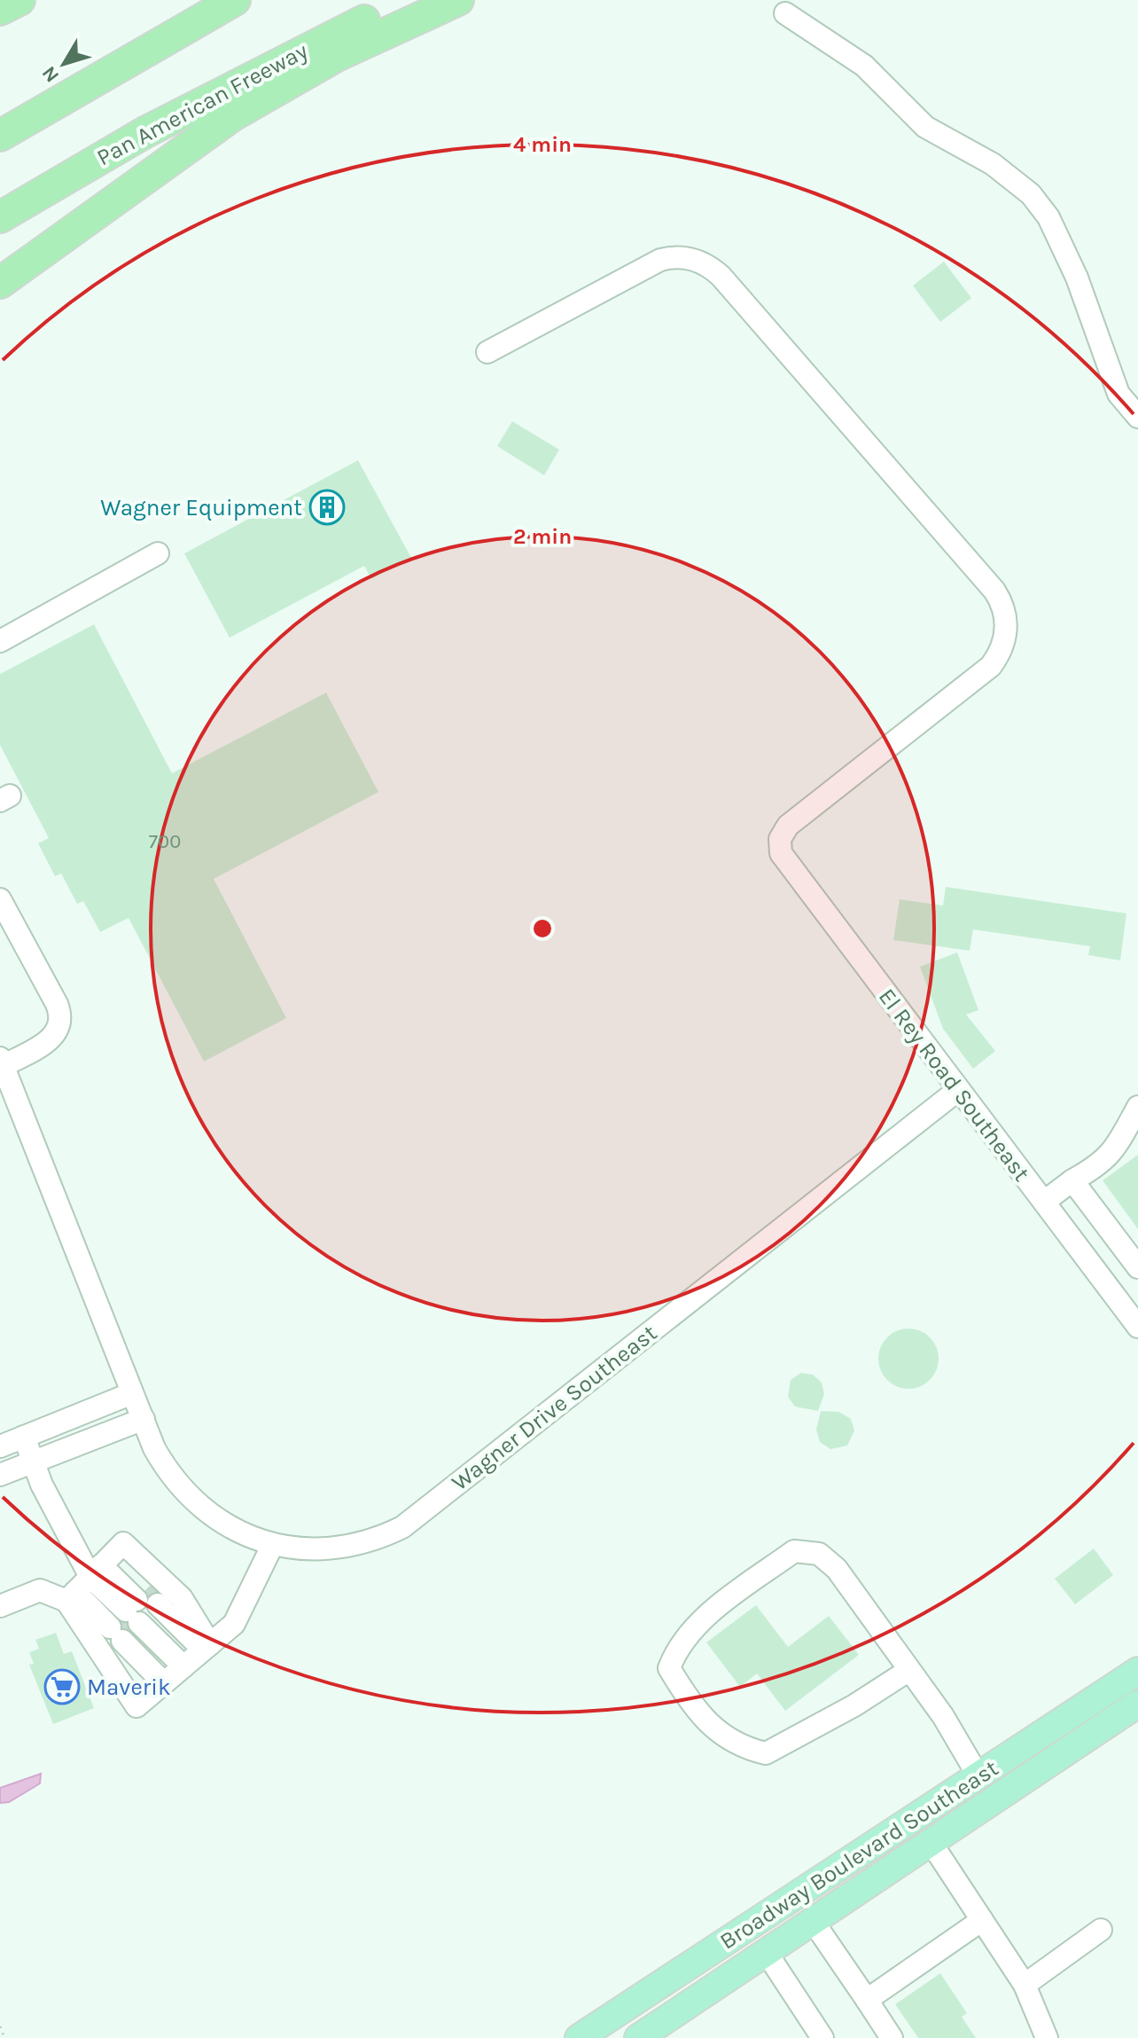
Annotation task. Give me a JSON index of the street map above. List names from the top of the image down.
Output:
{
  "streets": {
    "highway": ["Pan American Freeway"],
    "main road": ["Broadway Boulevard Southeast"],
    "street": ["El Rey Road Southeast", "Wagner Drive Southeast"]
  },
  "crossings": [
    ["El Rey Road Southeast", "Wagner Drive Southeast"]
  ],
  "places": {
    "building": ["Wagner Equipment"],
    "supermarket": ["Maverik"]
  },
  "house_numbers": ["700"],
  "north": "bottom left",
  "rings": ["4 min", "2 min"]
}
